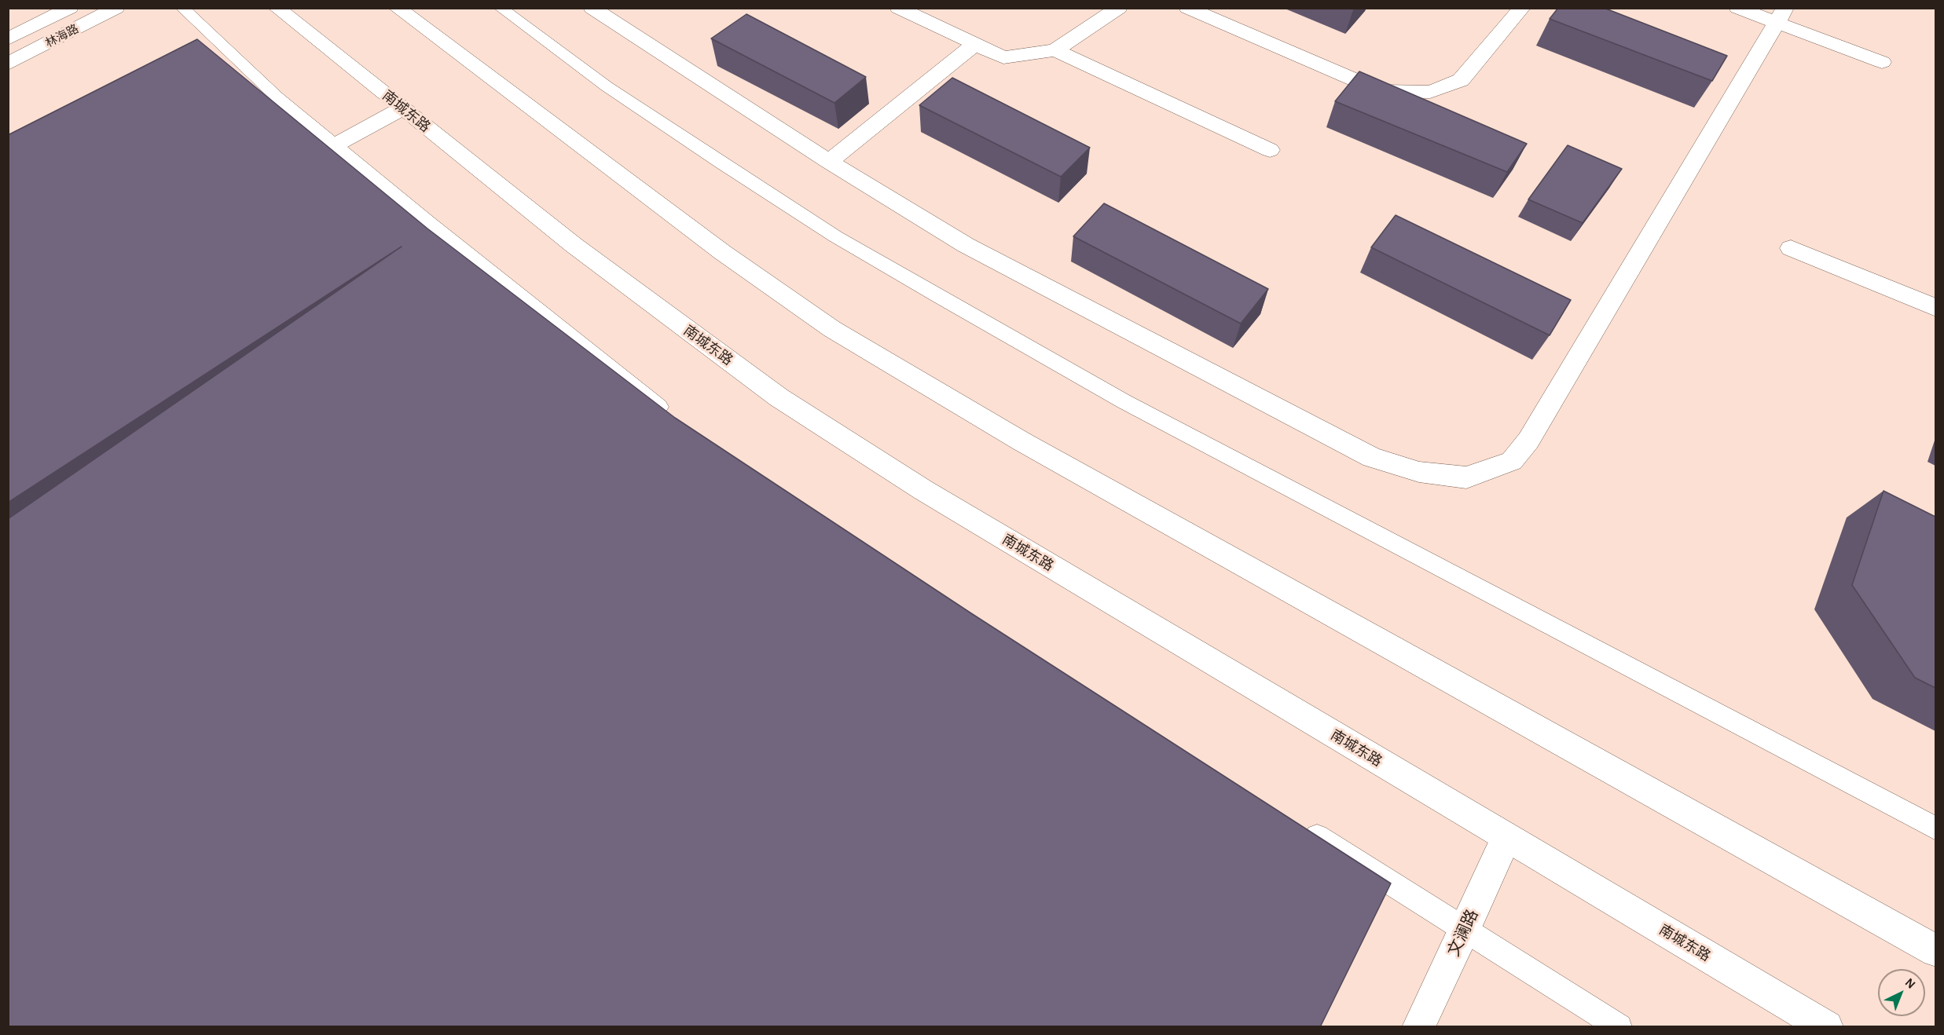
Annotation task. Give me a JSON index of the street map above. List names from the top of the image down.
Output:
{
  "streets": {
    "street": ["林海路", "南城东路", "文澜路"]
  },
  "crossings": [
    ["南城东路", "文澜路"]
  ],
  "north": "top right"
}
